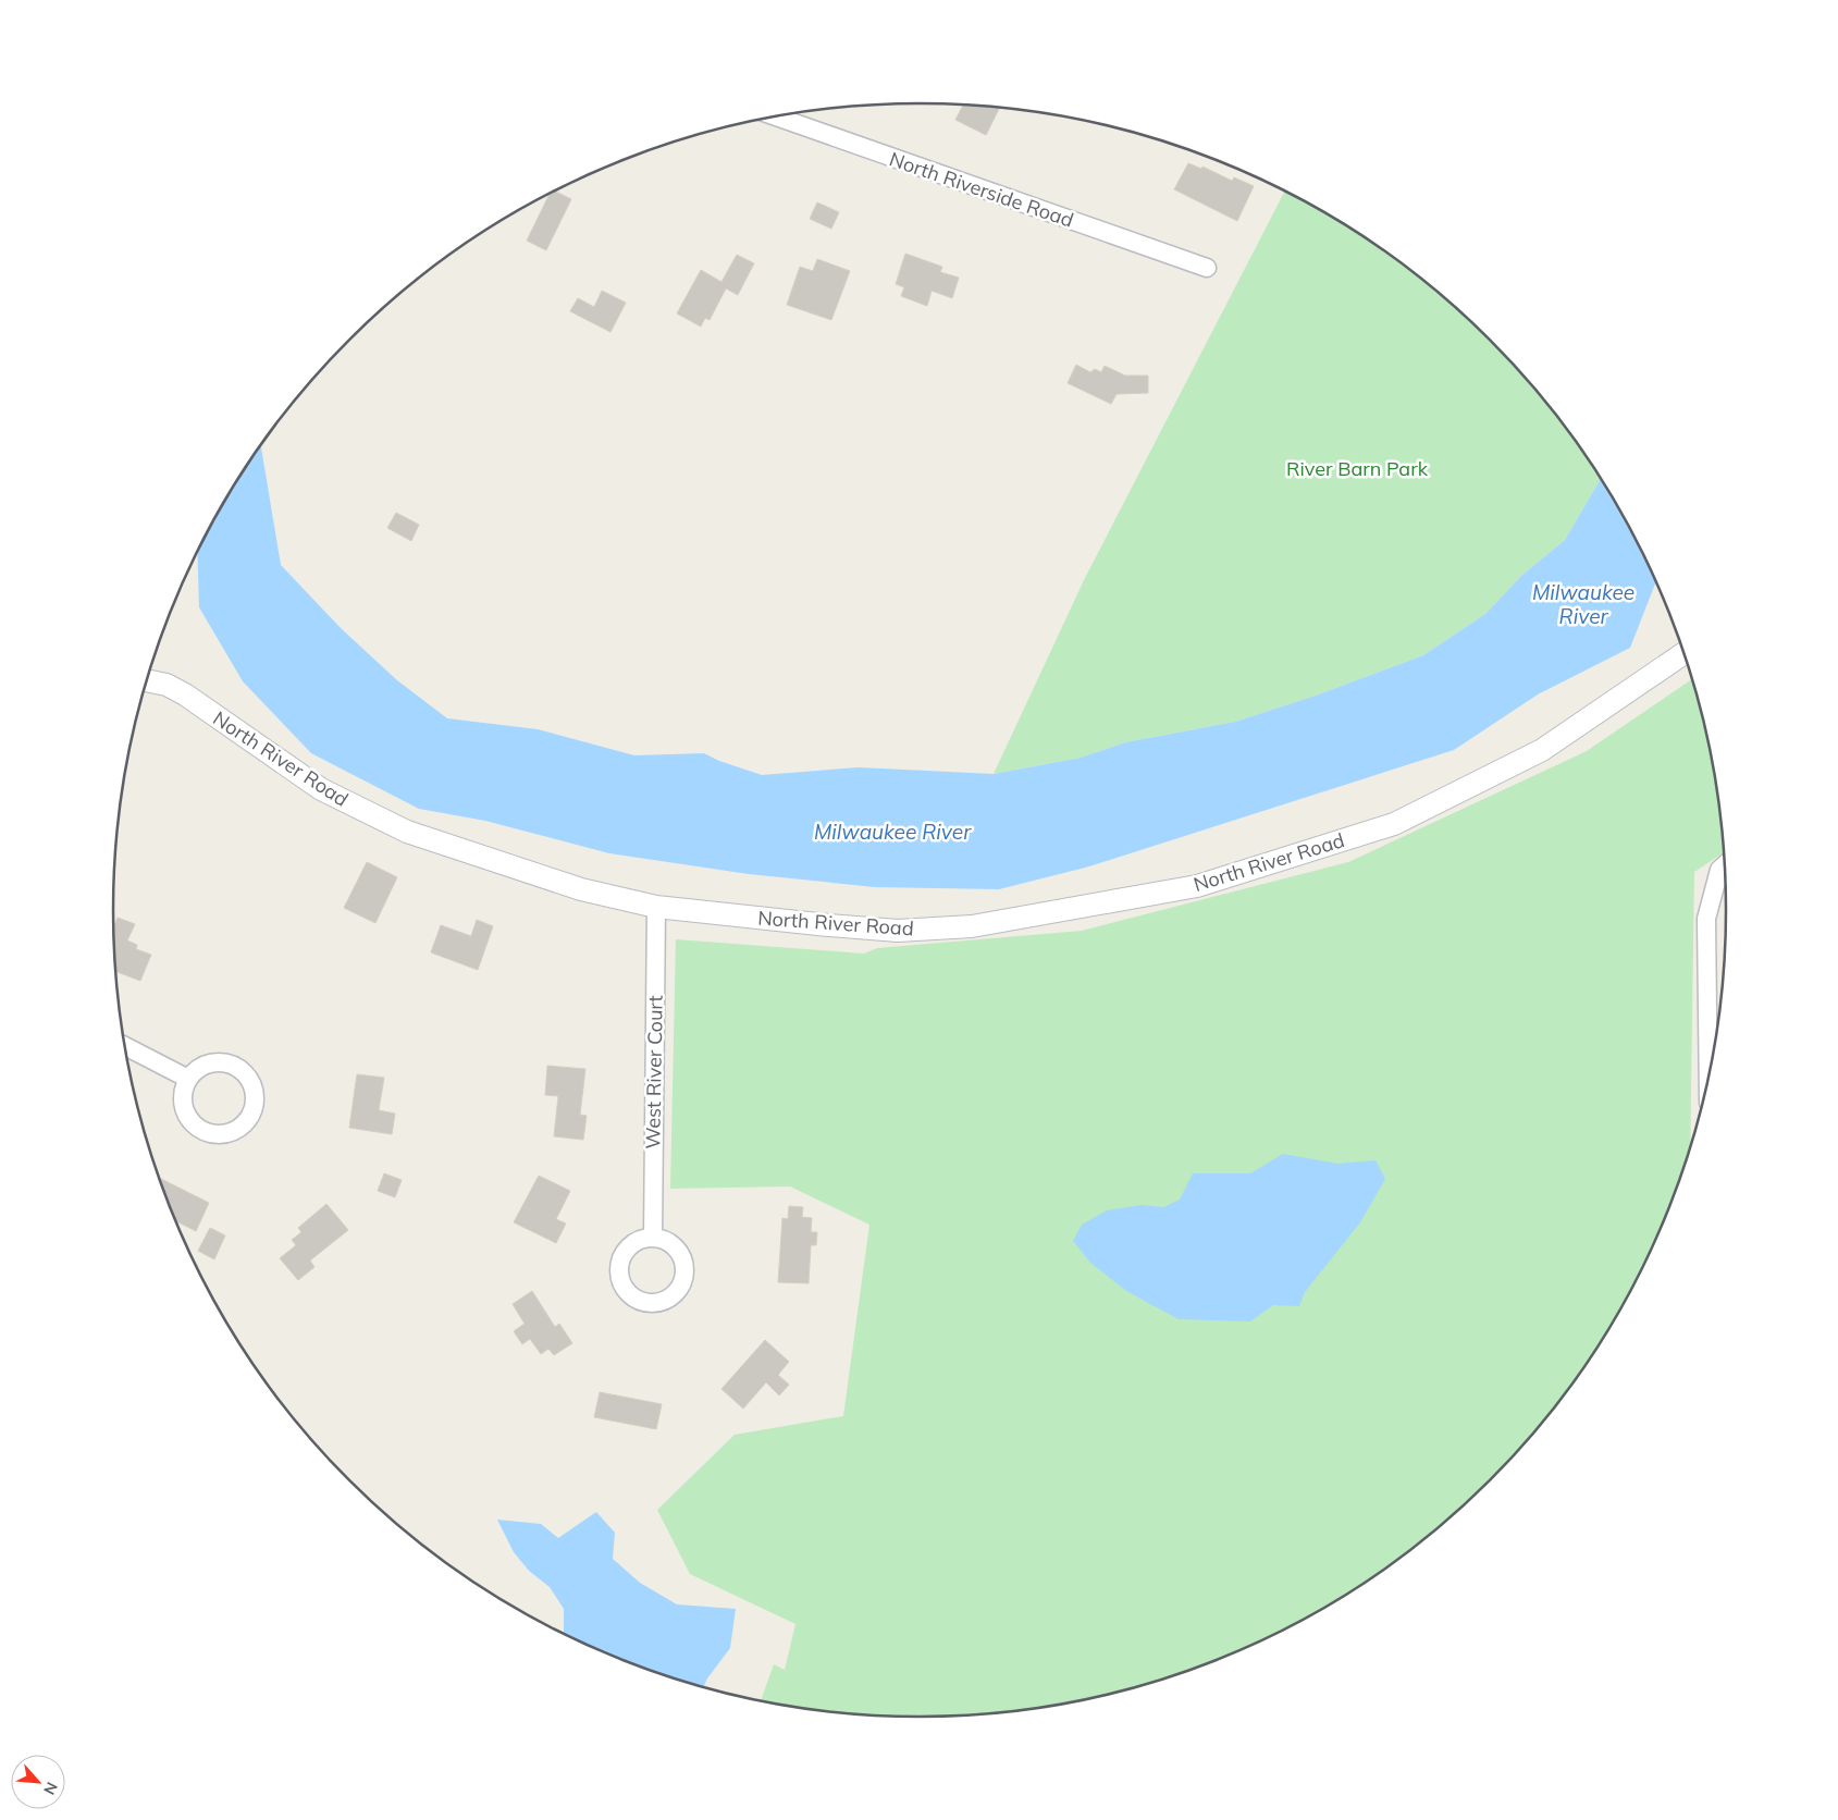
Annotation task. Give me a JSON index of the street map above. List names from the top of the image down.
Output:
{
  "streets": {
    "street": ["North Riverside Road", "North River Road", "West River Court"]
  },
  "crossings": [
    ["North River Road", "West River Court"]
  ],
  "water": ["Milwaukee River"],
  "parks": ["River Barn Park"],
  "north": "bottom right"
}
